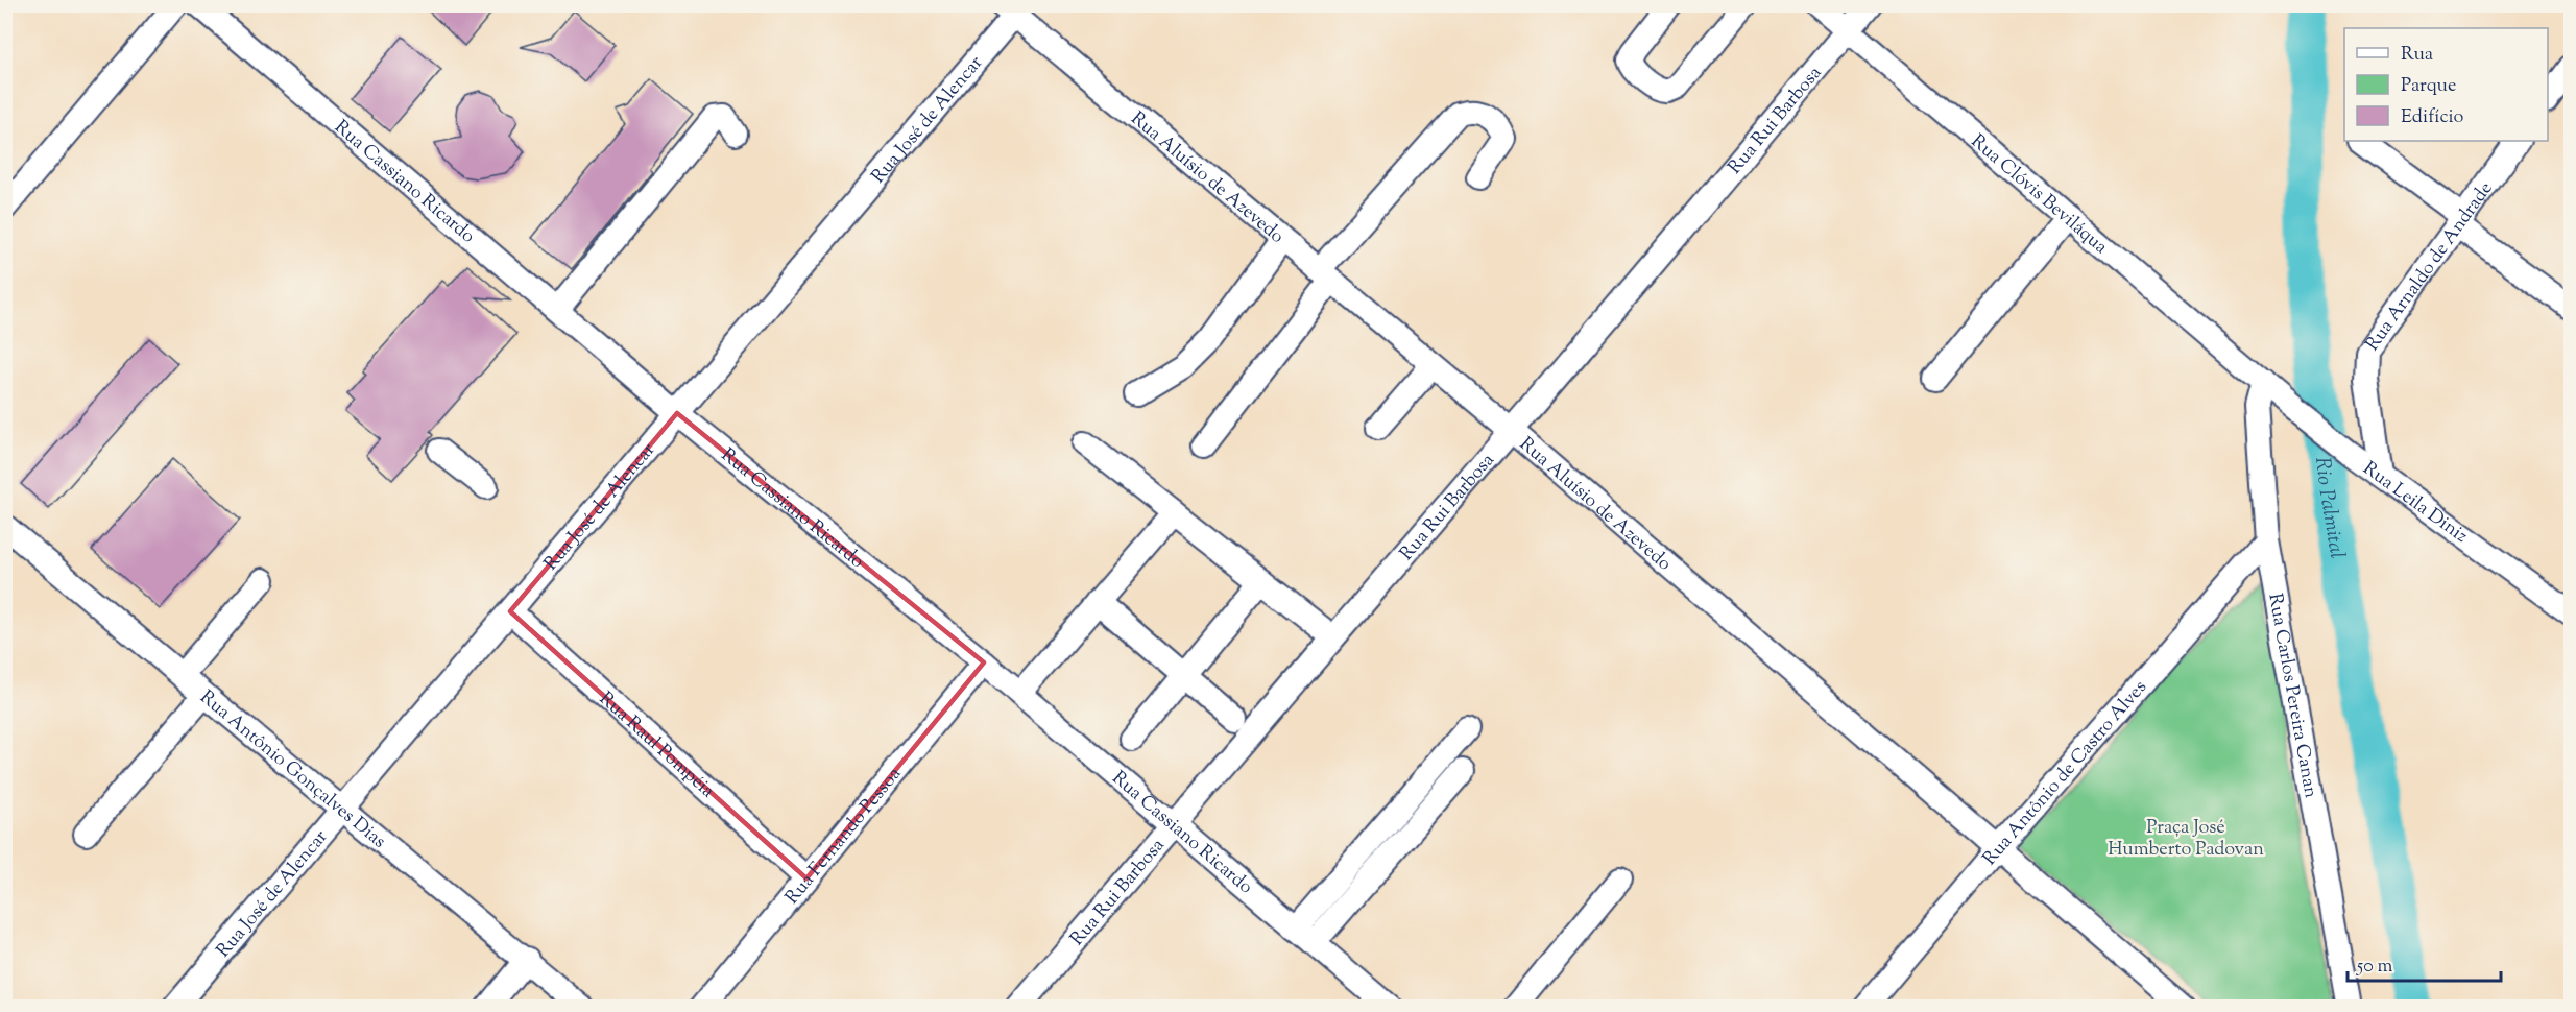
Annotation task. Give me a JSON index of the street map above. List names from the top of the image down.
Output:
{
  "streets": {
    "street": [
      "Rua José de Alencar",
      "Rua Rui Barbosa",
      "Rua Aluísio de Azevedo",
      "Rua Cassiano Ricardo",
      "Rua Clóvis Beviláqua",
      "Rua Arnaldo de Andrade",
      "Rua Leila Diniz",
      "Rua Carlos Pereira Canan",
      "Rua Raul Pompéia",
      "Rua Antônio Gonçalves Dias",
      "Rua Antônio de Castro Alves",
      "Rua Fernando Pessoa"
    ]
  },
  "crossings": [
    ["Rua José de Alencar", "Rua Aluísio de Azevedo"],
    ["Rua José de Alencar", "Rua Cassiano Ricardo"],
    ["Rua José de Alencar", "Rua Raul Pompéia"],
    ["Rua José de Alencar", "Rua Antônio Gonçalves Dias"],
    ["Rua Rui Barbosa", "Rua Aluísio de Azevedo"],
    ["Rua Rui Barbosa", "Rua Cassiano Ricardo"],
    ["Rua Rui Barbosa", "Rua Clóvis Beviláqua"],
    ["Rua Aluísio de Azevedo", "Rua Antônio de Castro Alves"],
    ["Rua Cassiano Ricardo", "Rua Fernando Pessoa"],
    ["Rua Clóvis Beviláqua", "Rua Leila Diniz"],
    ["Rua Clóvis Beviláqua", "Rua Carlos Pereira Canan"],
    ["Rua Arnaldo de Andrade", "Rua Leila Diniz"],
    ["Rua Leila Diniz", "Rua Carlos Pereira Canan"],
    ["Rua Carlos Pereira Canan", "Rua Antônio de Castro Alves"],
    ["Rua Raul Pompéia", "Rua Fernando Pessoa"]
  ],
  "water": ["Rio Palmital"],
  "parks": ["Praça José Humberto Padovan"],
  "legend": ["Rua", "Parque", "Edifício"],
  "scale_bar": "50 m"
}
